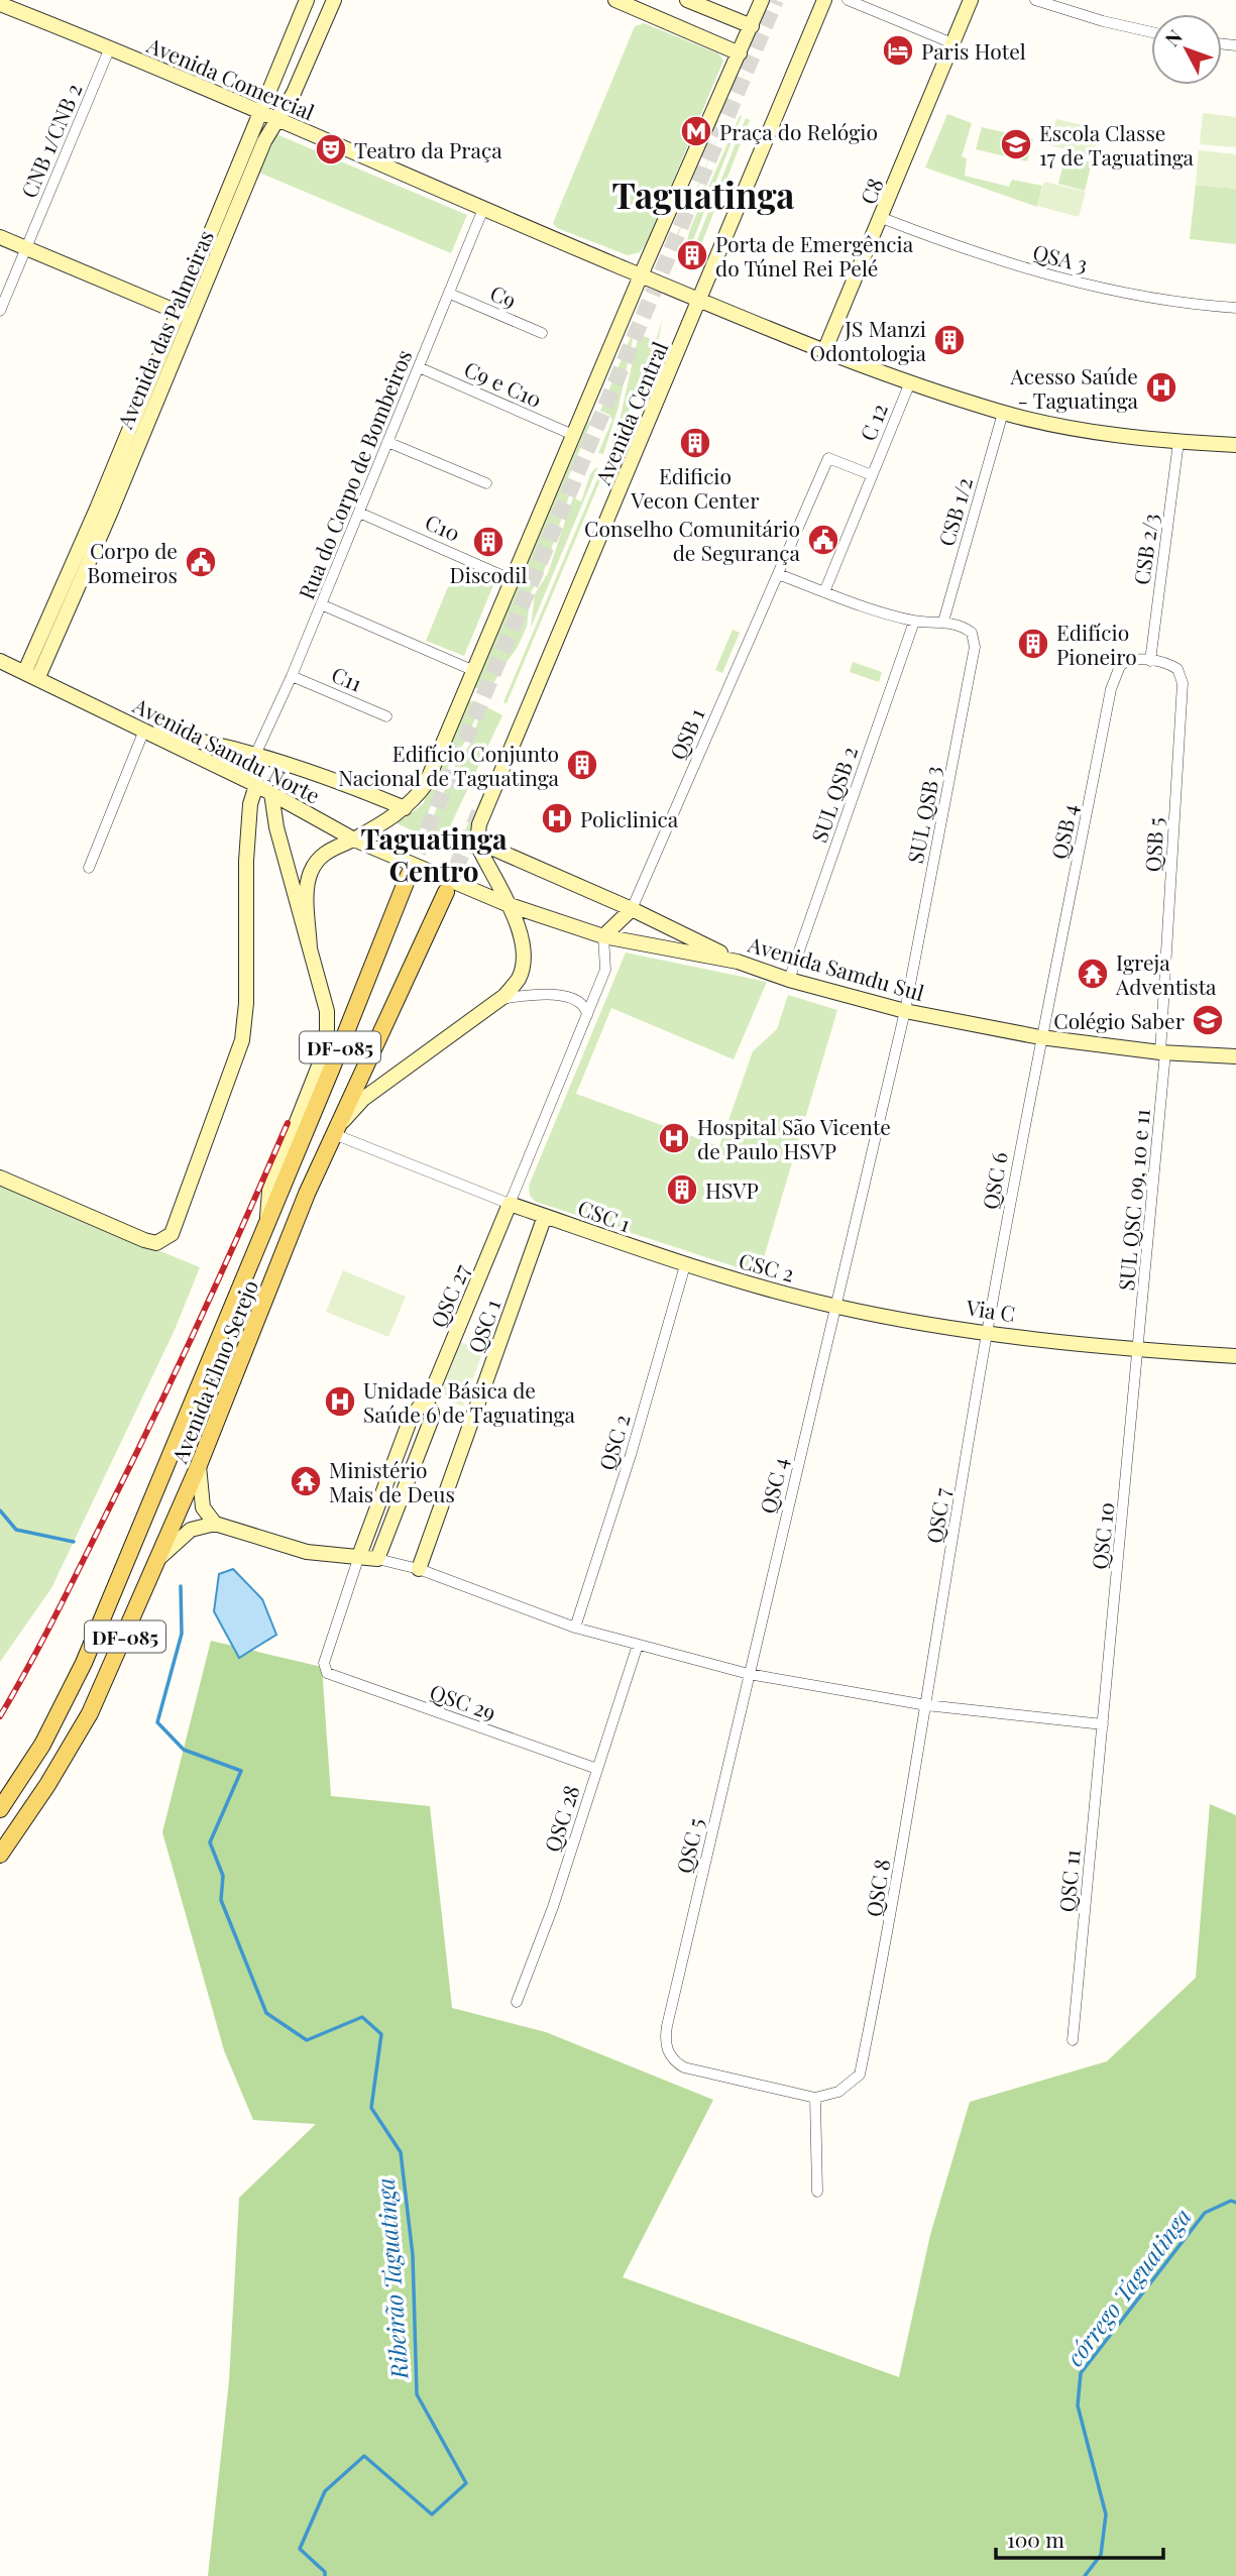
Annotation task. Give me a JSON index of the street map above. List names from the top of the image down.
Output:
{
  "streets": {
    "main road": [
      "Avenida Comercial",
      "C8",
      "Avenida das Palmeiras",
      "Avenida Central",
      "Avenida Samdu Norte",
      "Avenida Samdu Sul",
      "DF-085",
      "CSC 1",
      "CSC 2",
      "QSC 27",
      "Via C",
      "QSC 1",
      "Avenida Elmo Serejo"
    ],
    "street": [
      "CNB 1/CNB 2",
      "QSA 3",
      "C9",
      "C9 e C10",
      "C 12",
      "Rua do Corpo de Bombeiros",
      "CSB 1/2",
      "C10",
      "CSB 2/3",
      "C11",
      "QSB 1",
      "SUL QSB 2",
      "SUL QSB 3",
      "QSB 4",
      "QSB 5",
      "QSC 6",
      "SUL QSC 09, 10 e 11",
      "QSC 2",
      "QSC 4",
      "QSC 7",
      "QSC 10",
      "QSC 29",
      "QSC 28",
      "QSC 5",
      "QSC 11",
      "QSC 8"
    ]
  },
  "crossings": [
    ["Avenida Comercial", "CNB 1/CNB 2"],
    ["Avenida Comercial", "Avenida das Palmeiras"],
    ["Avenida Comercial", "Avenida Central"],
    ["Avenida Comercial", "Rua do Corpo de Bombeiros"],
    ["C8", "QSA 3"],
    ["C9", "Rua do Corpo de Bombeiros"],
    ["Avenida das Palmeiras", "Avenida Samdu Norte"],
    ["C9 e C10", "Avenida Central"],
    ["C9 e C10", "Rua do Corpo de Bombeiros"],
    ["Avenida Central", "C10"],
    ["Avenida Central", "Avenida Samdu Norte"],
    ["C 12", "QSB 1"],
    ["Rua do Corpo de Bombeiros", "C10"],
    ["Rua do Corpo de Bombeiros", "C11"],
    ["CSB 1/2", "SUL QSB 3"],
    ["CSB 2/3", "QSB 4"],
    ["CSB 2/3", "QSB 5"],
    ["Avenida Samdu Norte", "Avenida Samdu Sul"],
    ["SUL QSB 2", "Avenida Samdu Sul"],
    ["SUL QSB 3", "Avenida Samdu Sul"],
    ["SUL QSB 3", "CSC 2"],
    ["SUL QSB 3", "Via C"],
    ["SUL QSB 3", "QSC 4"],
    ["QSB 4", "QSB 5"],
    ["QSB 4", "Avenida Samdu Sul"],
    ["QSB 4", "QSC 6"],
    ["QSB 5", "Avenida Samdu Sul"],
    ["QSB 5", "SUL QSC 09, 10 e 11"],
    ["Avenida Samdu Sul", "QSC 6"],
    ["Avenida Samdu Sul", "SUL QSC 09, 10 e 11"],
    ["QSC 6", "Via C"],
    ["QSC 6", "QSC 7"],
    ["SUL QSC 09, 10 e 11", "Via C"],
    ["SUL QSC 09, 10 e 11", "QSC 10"],
    ["CSC 1", "CSC 2"],
    ["CSC 1", "QSC 27"],
    ["CSC 1", "QSC 1"],
    ["CSC 1", "QSC 2"],
    ["CSC 2", "Via C"],
    ["CSC 2", "QSC 2"],
    ["CSC 2", "QSC 4"],
    ["QSC 27", "QSC 29"],
    ["Via C", "QSC 4"],
    ["Via C", "QSC 7"],
    ["Via C", "QSC 10"],
    ["QSC 4", "QSC 5"],
    ["QSC 7", "QSC 8"],
    ["QSC 10", "QSC 11"],
    ["QSC 29", "QSC 28"],
    ["QSC 5", "QSC 8"]
  ],
  "districts": ["Taguatinga", "Taguatinga Centro"],
  "water": ["Ribeirão Taguatinga", "córrego Taguatinga"],
  "places": {
    "hotel": ["Paris Hotel"],
    "metro station": ["Praça do Relógio"],
    "school or university": ["Escola Classe 17 de Taguatinga", "Colégio Saber"],
    "theatre": ["Teatro da Praça"],
    "building": [
      "Porta de Emergência do Túnel Rei Pelé",
      "JS Manzi Odontologia",
      "Edificio Vecon Center",
      "Discodil",
      "Edifício Pioneiro",
      "Edifício Conjunto Nacional de Taguatinga",
      "HSVP"
    ],
    "hospital": [
      "Acesso Saúde - Taguatinga",
      "Policlinica",
      "Hospital São Vicente de Paulo HSVP",
      "Unidade Básica de Saúde 6 de Taguatinga"
    ],
    "public building": ["Conselho Comunitário de Segurança", "Corpo de Bomeiros"],
    "temple": ["Igreja Adventista", "Ministério Mais de Deus"]
  },
  "scale_bar": "100 m",
  "north": "top left"
}
